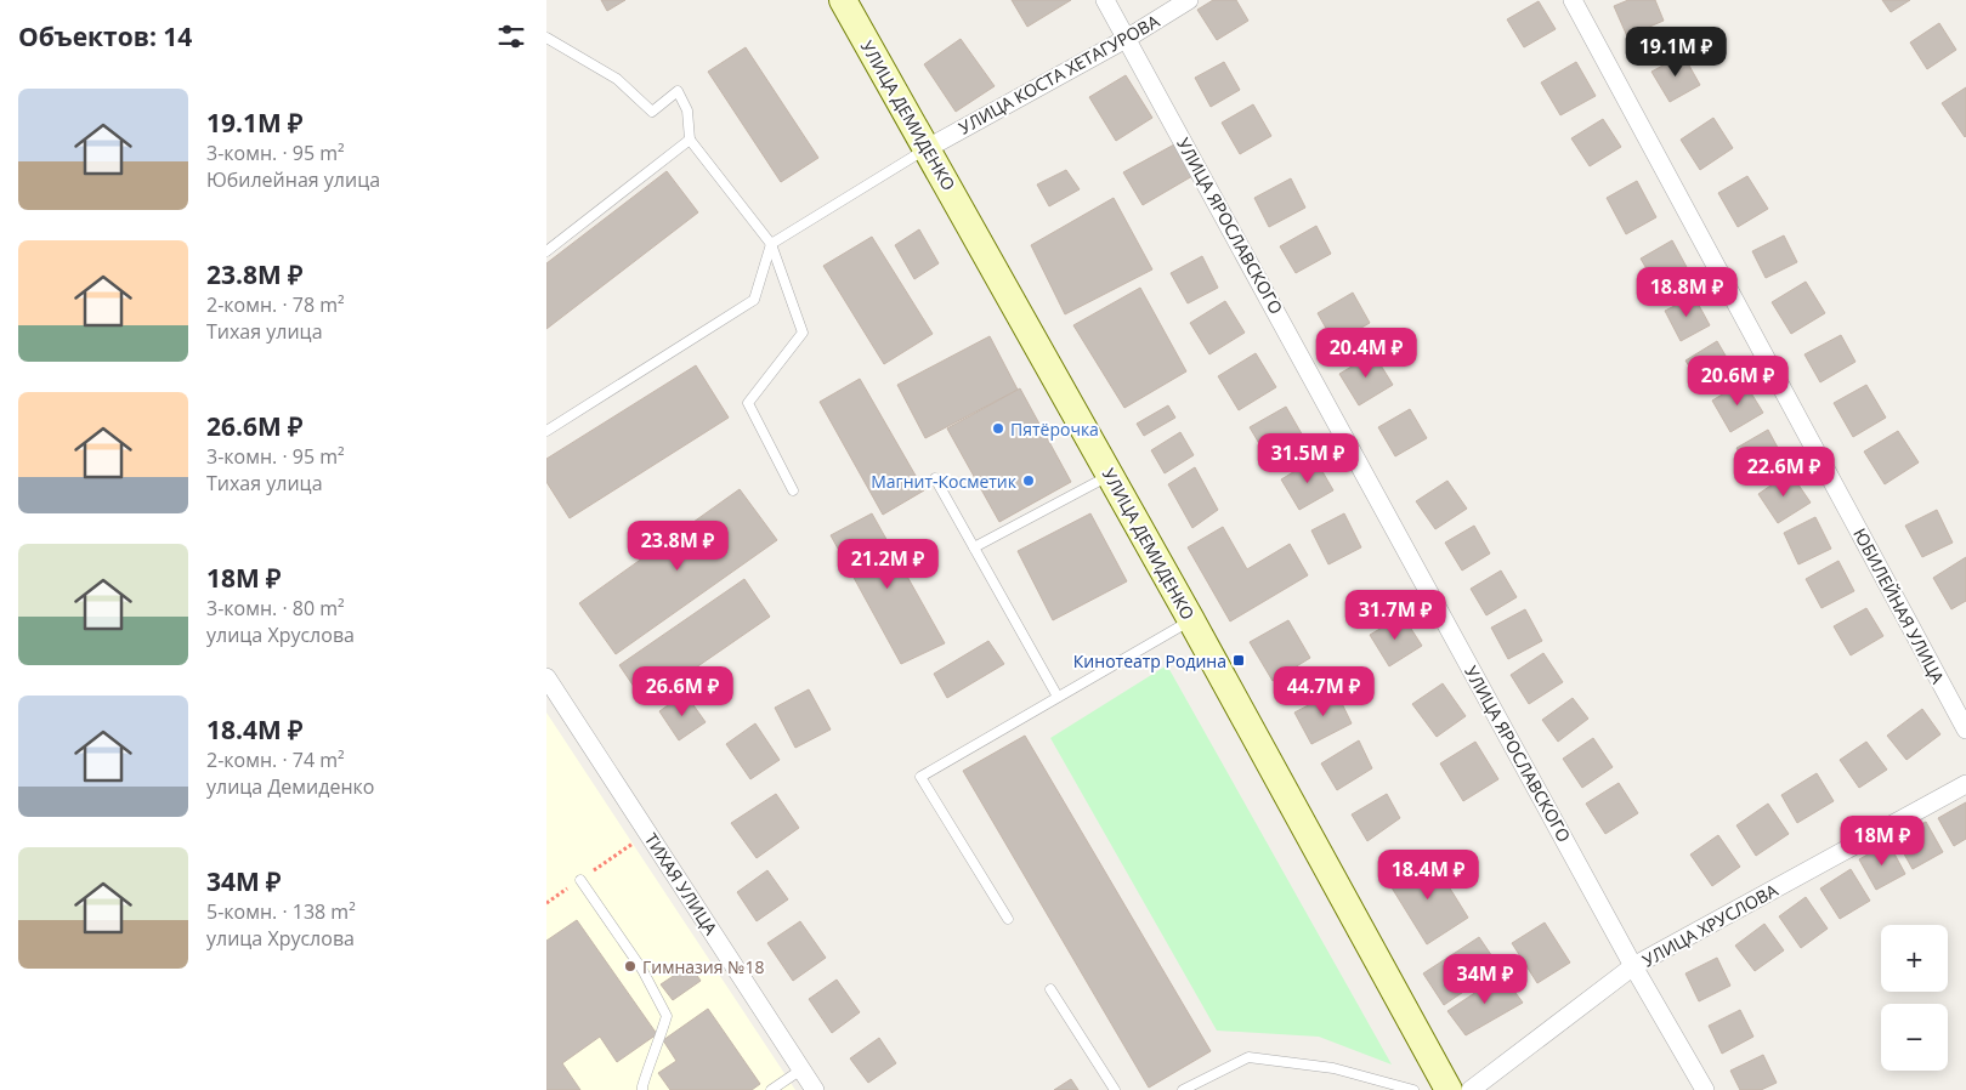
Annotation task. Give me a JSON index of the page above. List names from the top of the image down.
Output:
{
  "streets": {
    "main road": ["УЛИЦА ДЕМИДЕНКО"],
    "street": [
      "УЛИЦА КОСТА ХЕТАГУРОВА",
      "УЛИЦА ЯРОСЛАВСКОГО",
      "ЮБИЛЕЙНАЯ УЛИЦА",
      "ТИХАЯ УЛИЦА",
      "УЛИЦА ХРУСЛОВА"
    ]
  },
  "crossings": [
    ["УЛИЦА КОСТА ХЕТАГУРОВА", "УЛИЦА ДЕМИДЕНКО"],
    ["УЛИЦА КОСТА ХЕТАГУРОВА", "УЛИЦА ЯРОСЛАВСКОГО"],
    ["УЛИЦА ЯРОСЛАВСКОГО", "УЛИЦА ХРУСЛОВА"]
  ],
  "places": {
    "other": ["Пятёрочка", "Магнит-Косметик", "Гимназия №18"],
    "transit": ["Кинотеатр Родина"]
  },
  "page": {
    "heading": "Объектов: 14",
    "price": [
      "19.1M ₽",
      "18.8M ₽",
      "20.4M ₽",
      "20.6M ₽",
      "31.5M ₽",
      "22.6M ₽",
      "23.8M ₽",
      "21.2M ₽",
      "31.7M ₽",
      "26.6M ₽",
      "44.7M ₽",
      "18M ₽",
      "18.4M ₽",
      "34M ₽"
    ],
    "list": [
      {
        "name": "19.1M ₽",
        "note": "3-комн. · 95 m² · Юбилейная улица"
      },
      {
        "name": "23.8M ₽",
        "note": "2-комн. · 78 m² · Тихая улица"
      },
      {
        "name": "26.6M ₽",
        "note": "3-комн. · 95 m² · Тихая улица"
      },
      {
        "name": "18M ₽",
        "note": "3-комн. · 80 m² · улица Хруслова"
      },
      {
        "name": "18.4M ₽",
        "note": "2-комн. · 74 m² · улица Демиденко"
      },
      {
        "name": "34M ₽",
        "note": "5-комн. · 138 m² · улица Хруслова"
      }
    ],
    "map_buttons": ["+", "−"]
  }
}
